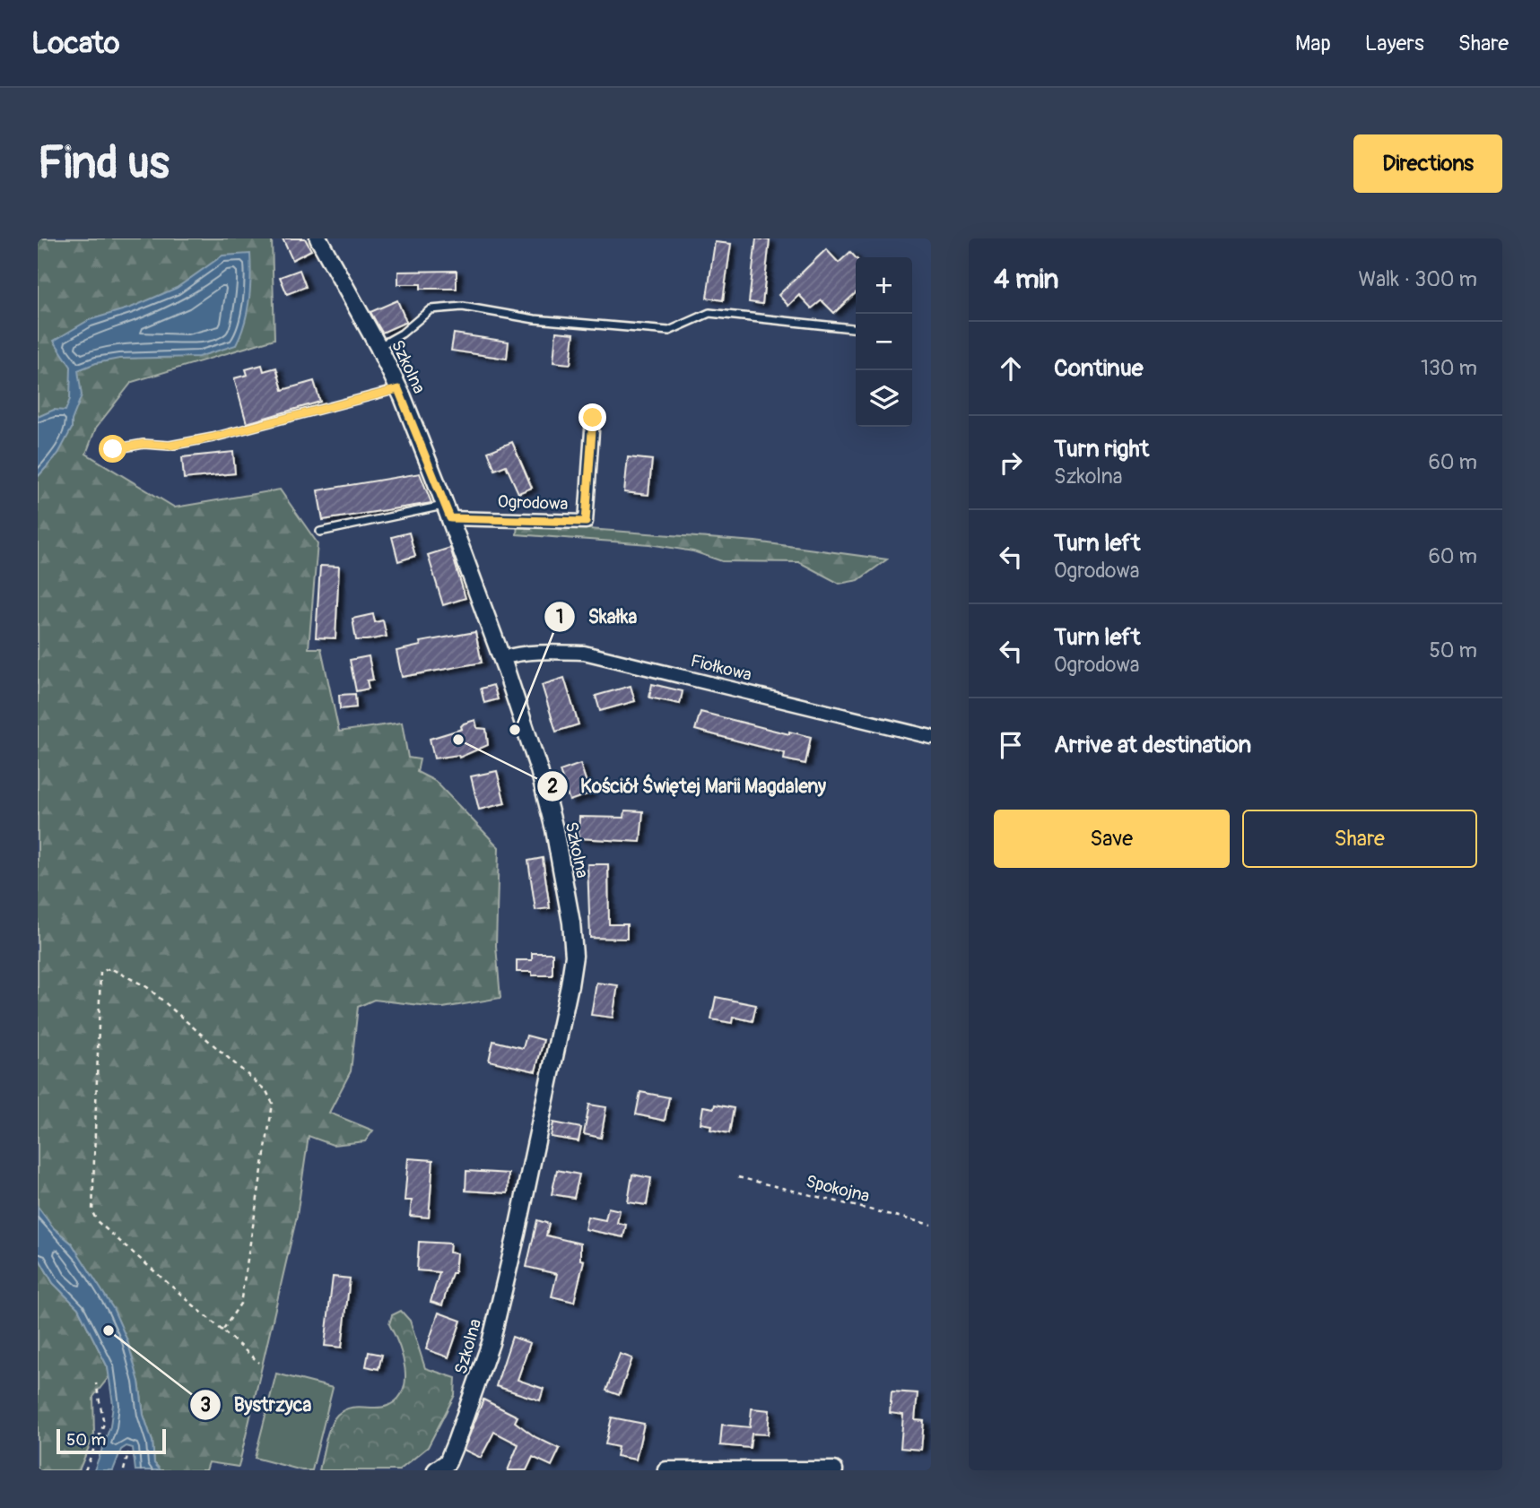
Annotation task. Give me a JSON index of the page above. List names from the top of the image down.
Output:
{
  "streets": {
    "street": ["Szkolna", "Ogrodowa", "Fiołkowa"],
    "path": ["Spokojna"]
  },
  "crossings": [
    ["Szkolna", "Ogrodowa"],
    ["Szkolna", "Fiołkowa"]
  ],
  "places": ["Skałka", "Kościół Świętej Marii Magdaleny", "Bystrzyca"],
  "scale_bar": "50 m",
  "page": {
    "header": "Locato",
    "nav": ["Map", "Layers", "Share"],
    "buttons": [
      "Directions",
      ["Save", "Share"]
    ],
    "title": "Find us",
    "heading": ["4 min", "Walk · 300 m"],
    "map_buttons": ["+", "−"],
    "list": [
      ["Continue", "130 m"],
      ["Turn right", "Szkolna", "60 m"],
      ["Turn left", "Ogrodowa", "60 m"],
      ["Turn left", "Ogrodowa", "50 m"],
      "Arrive at destination"
    ],
    "scale": "50 m"
  }
}
